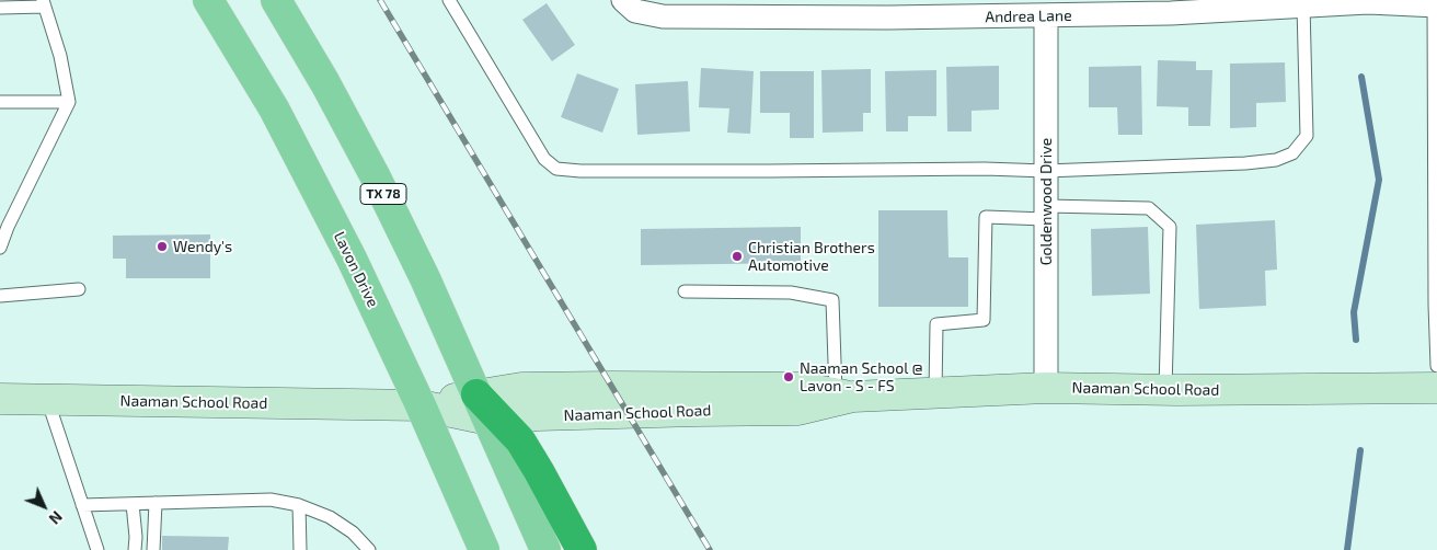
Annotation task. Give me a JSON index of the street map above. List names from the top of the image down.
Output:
{
  "streets": {
    "main road": ["TX 78", "Lavon Drive", "Naaman School Road"],
    "street": ["Andrea Lane", "Goldenwood Drive"]
  },
  "crossings": [
    ["Andrea Lane", "Goldenwood Drive"],
    ["TX 78", "Naaman School Road"],
    ["Goldenwood Drive", "Naaman School Road"],
    ["Lavon Drive", "Naaman School Road"]
  ],
  "places": ["Wendy's", "Christian Brothers Automotive", "Naaman School @ Lavon - S - FS"],
  "north": "bottom right"
}
